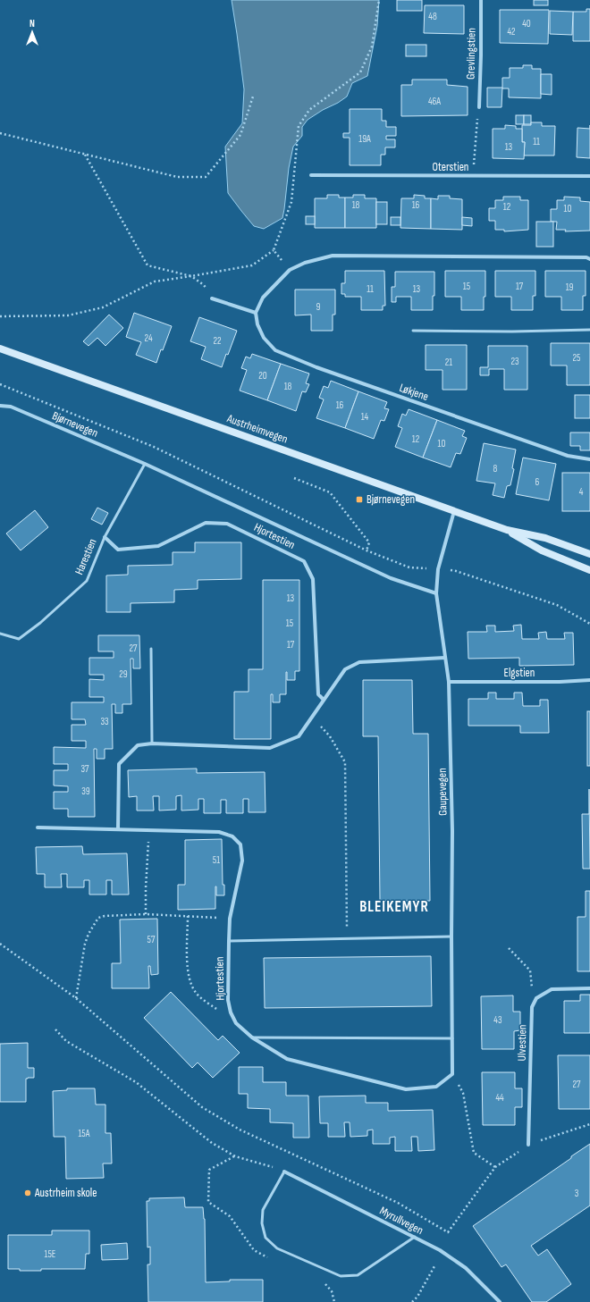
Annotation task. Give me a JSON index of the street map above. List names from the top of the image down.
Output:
{
  "streets": {
    "main road": ["Austrheimvegen"],
    "street": [
      "Grevlingstien",
      "Oterstien",
      "Løkjene",
      "Bjørnevegen",
      "Hjortestien",
      "Elgstien",
      "Gaupevegen",
      "Ulvestien",
      "Myrullvegen"
    ],
    "lane": ["Harestien"]
  },
  "crossings": [
    ["Bjørnevegen", "Harestien"],
    ["Bjørnevegen", "Gaupevegen"],
    ["Austrheimvegen", "Gaupevegen"],
    ["Hjortestien", "Harestien"],
    ["Hjortestien", "Gaupevegen"],
    ["Elgstien", "Gaupevegen"]
  ],
  "districts": ["BLEIKEMYR"],
  "places": {
    "transit": ["Bjørnevegen"],
    "other": ["Austrheim skole"]
  },
  "house_numbers": [
    "48",
    "40",
    "42",
    "46A",
    "19A",
    "11",
    "13",
    "18",
    "16",
    "12",
    "10",
    "15",
    "17",
    "19",
    "11",
    "13",
    "9",
    "24",
    "22",
    "25",
    "23",
    "21",
    "20",
    "18",
    "16",
    "14",
    "12",
    "10",
    "8",
    "6",
    "4",
    "13",
    "15",
    "17",
    "27",
    "29",
    "33",
    "37",
    "39",
    "51",
    "57",
    "43",
    "27",
    "44",
    "15A",
    "3",
    "15E"
  ],
  "north": "top"
}
